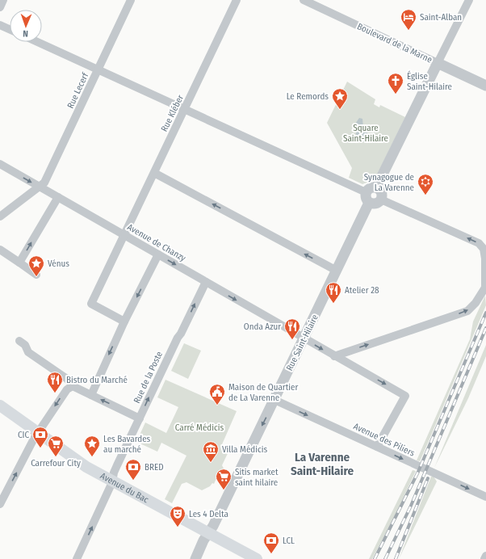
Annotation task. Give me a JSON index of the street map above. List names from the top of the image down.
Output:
{
  "streets": {
    "main road": ["Avenue du Bac"],
    "street": [
      "Boulevard de la Marne",
      "Rue Lecerf",
      "Rue Kléber",
      "Avenue de Chanzy",
      "Rue Saint-Hilaire",
      "Rue de la Poste",
      "Avenue des Piliers"
    ]
  },
  "crossings": [
    ["Rue Lecerf", "Avenue de Chanzy"],
    ["Rue Kléber", "Avenue de Chanzy"],
    ["Avenue de Chanzy", "Rue Saint-Hilaire"],
    ["Avenue de Chanzy", "Rue de la Poste"],
    ["Avenue de Chanzy", "Avenue des Piliers"],
    ["Rue Saint-Hilaire", "Avenue des Piliers"],
    ["Rue Saint-Hilaire", "Avenue du Bac"],
    ["Rue de la Poste", "Avenue du Bac"]
  ],
  "one_way": ["Avenue de Chanzy", "Rue Saint-Hilaire", "Avenue des Piliers"],
  "districts": ["La Varenne Saint-Hilaire"],
  "parks": ["Square Saint-Hilaire", "Carré Médicis"],
  "places": {
    "hotel": ["Saint-Alban"],
    "church": ["Église Saint-Hilaire"],
    "place": ["Le Remords", "Vénus", "Les Bavardes au marché"],
    "synagogue": ["Synagogue de La Varenne"],
    "restaurant": ["Atelier 28", "Onda Azur", "Bistro du Marché"],
    "public building": ["Maison de Quartier de La Varenne"],
    "bank": ["CIC", "BRED", "LCL"],
    "supermarket": ["Carrefour City", "Sitis market saint hilaire"],
    "museum": ["Villa Médicis"],
    "theatre": ["Les 4 Delta"]
  },
  "north": "bottom"
}
